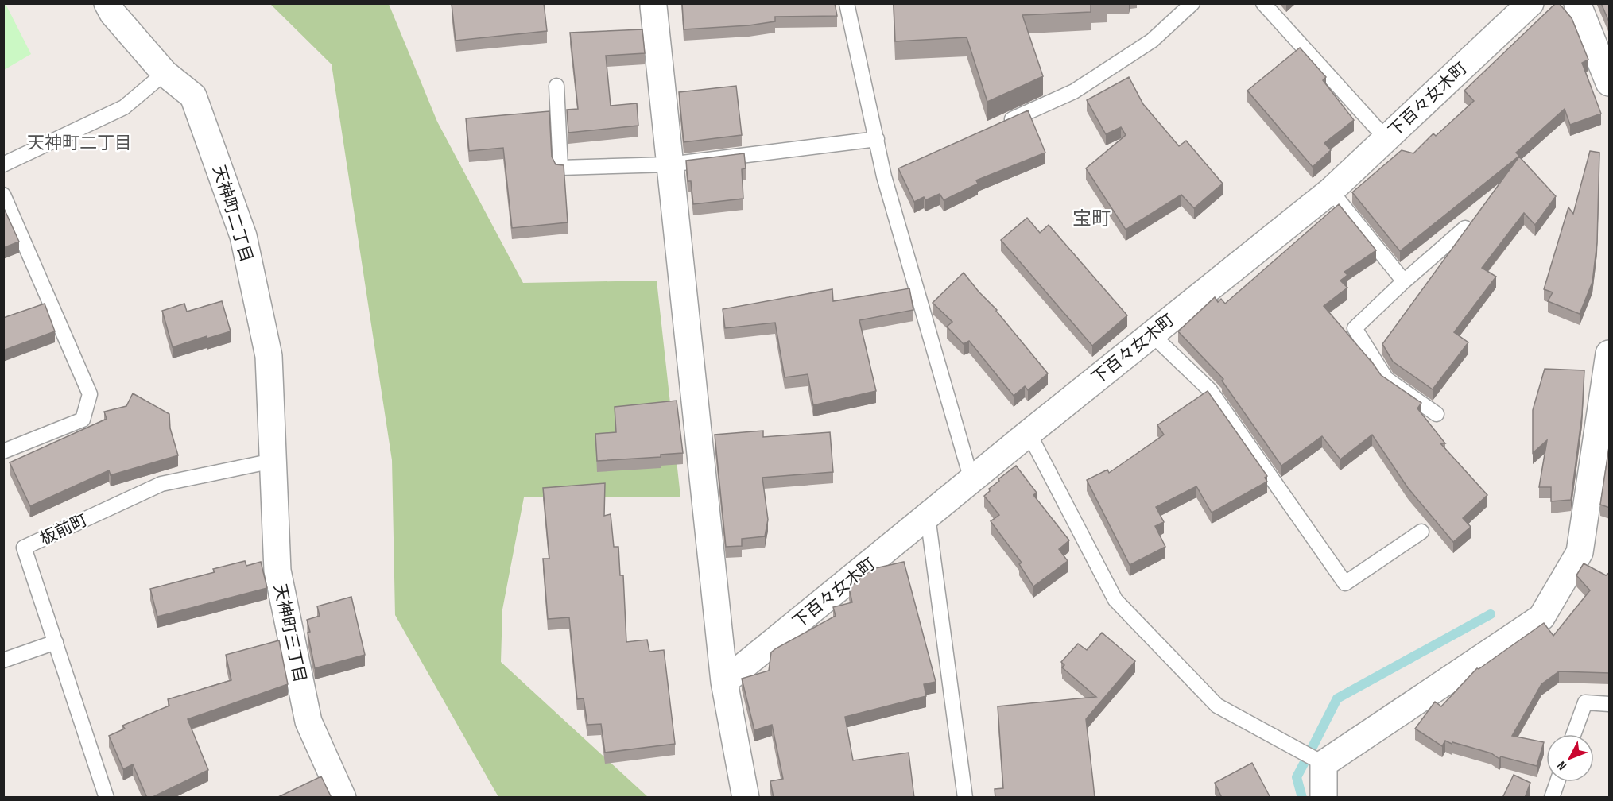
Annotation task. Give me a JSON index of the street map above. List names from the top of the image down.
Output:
{
  "streets": {
    "street": ["下百々女木町", "天神町二丁目", "天神町三丁目"],
    "lane": ["板前町"]
  },
  "crossings": [
    ["天神町二丁目", "板前町"],
    ["天神町二丁目", "天神町三丁目"],
    ["板前町", "天神町三丁目"]
  ],
  "districts": ["天神町二丁目", "宝町"],
  "north": "bottom left"
}
